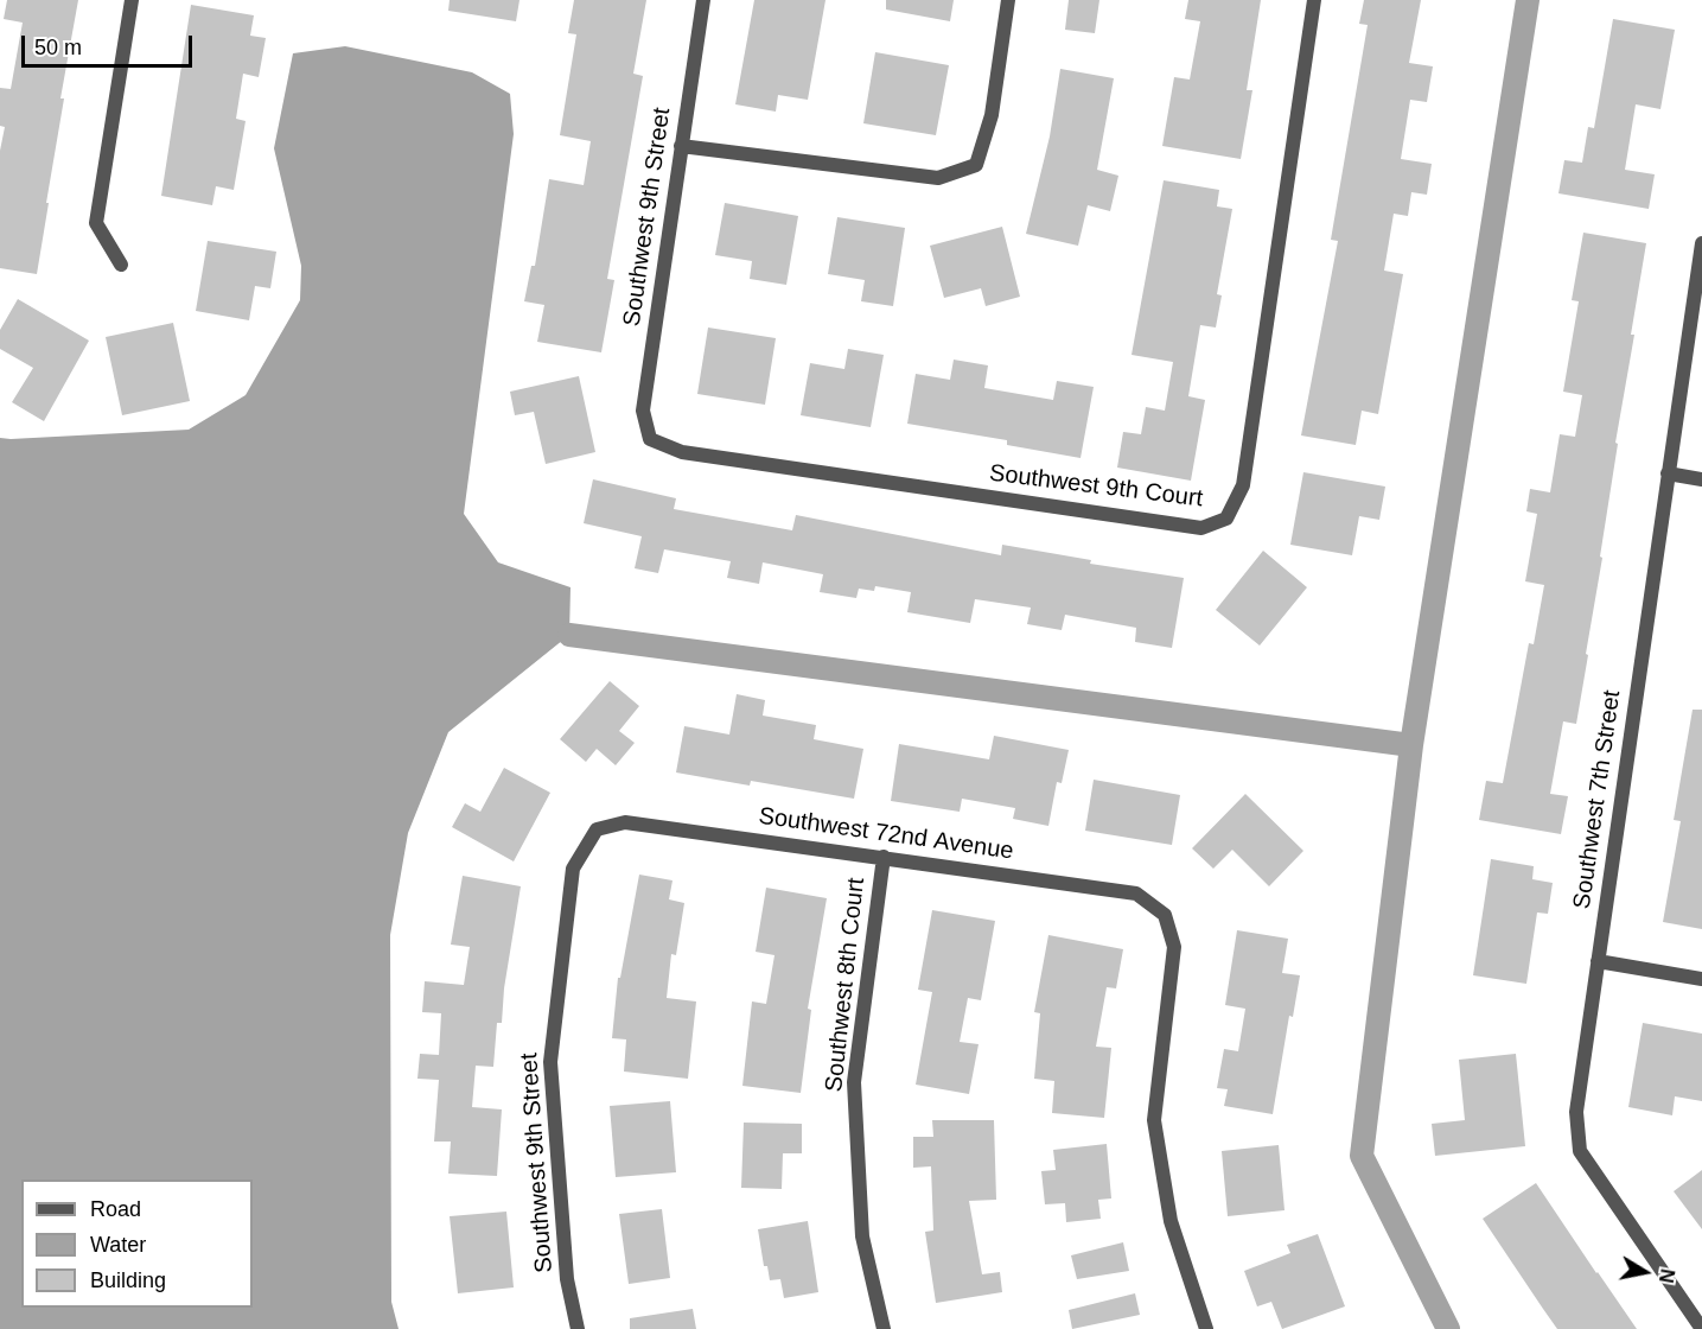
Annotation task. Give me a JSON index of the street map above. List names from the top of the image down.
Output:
{
  "streets": {
    "street": [
      "Southwest 9th Street",
      "Southwest 9th Court",
      "Southwest 7th Street",
      "Southwest 72nd Avenue",
      "Southwest 8th Court"
    ]
  },
  "crossings": [
    ["Southwest 9th Street", "Southwest 9th Court"],
    ["Southwest 9th Street", "Southwest 72nd Avenue"],
    ["Southwest 72nd Avenue", "Southwest 8th Court"]
  ],
  "legend": ["Road", "Water", "Building"],
  "scale_bar": "50 m",
  "north": "right"
}
